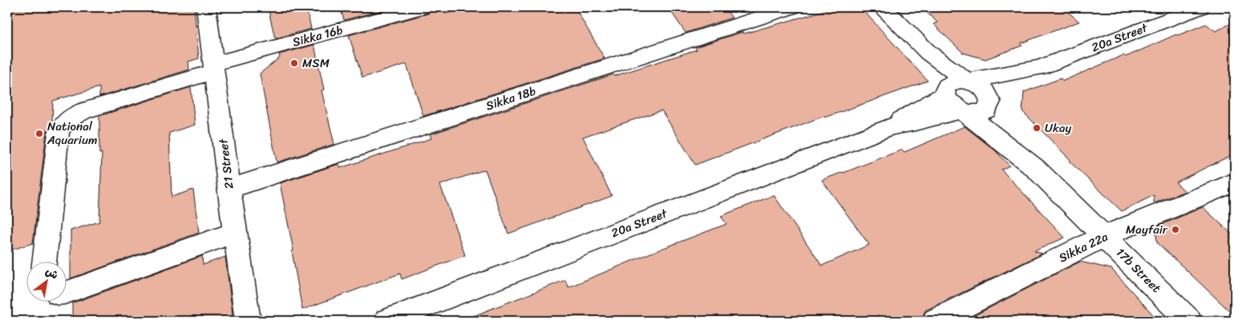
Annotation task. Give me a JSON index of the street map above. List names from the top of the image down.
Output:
{
  "streets": {
    "street": [
      "Sikka 16b",
      "20a Street",
      "Sikka 18b",
      "21 Street",
      "Sikka 22a",
      "17b Street"
    ]
  },
  "crossings": [
    ["Sikka 16b", "21 Street"],
    ["20a Street", "17b Street"],
    ["Sikka 18b", "21 Street"],
    ["Sikka 22a", "17b Street"]
  ],
  "places": [
    "MSM",
    "Ukay",
    "National Aquarium",
    "Mayfair"
  ],
  "north": "top right"
}
